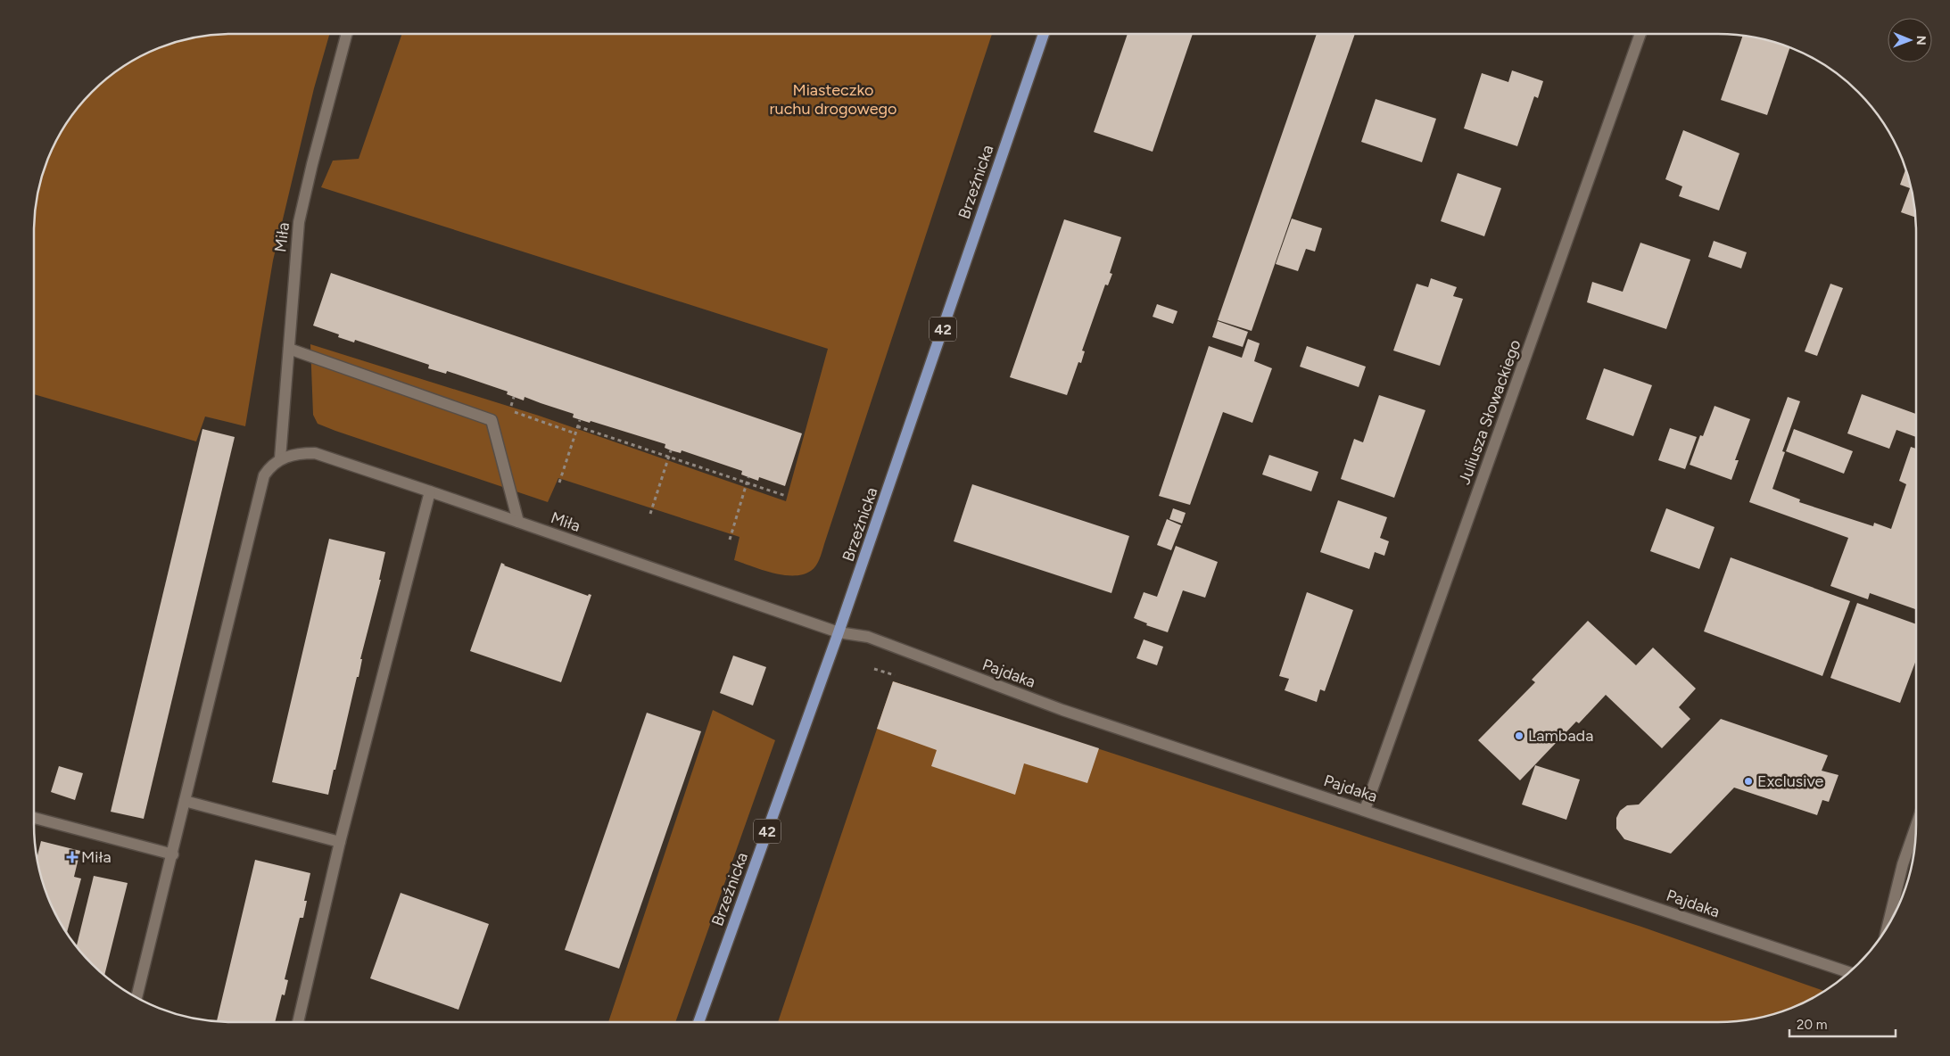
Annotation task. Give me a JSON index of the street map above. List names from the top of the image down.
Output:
{
  "streets": {
    "main road": ["Brzeźnicka", "42"],
    "street": ["Miła", "Juliusza Słowackiego", "Pajdaka"]
  },
  "crossings": [
    ["Brzeźnicka", "Miła"],
    ["Brzeźnicka", "Pajdaka"],
    ["Miła", "Pajdaka"],
    ["Juliusza Słowackiego", "Pajdaka"]
  ],
  "parks": ["Miasteczko ruchu drogowego"],
  "places": {
    "other": ["Lambada", "Exclusive"],
    "health": ["Miła"]
  },
  "scale_bar": "20 m",
  "north": "right"
}
